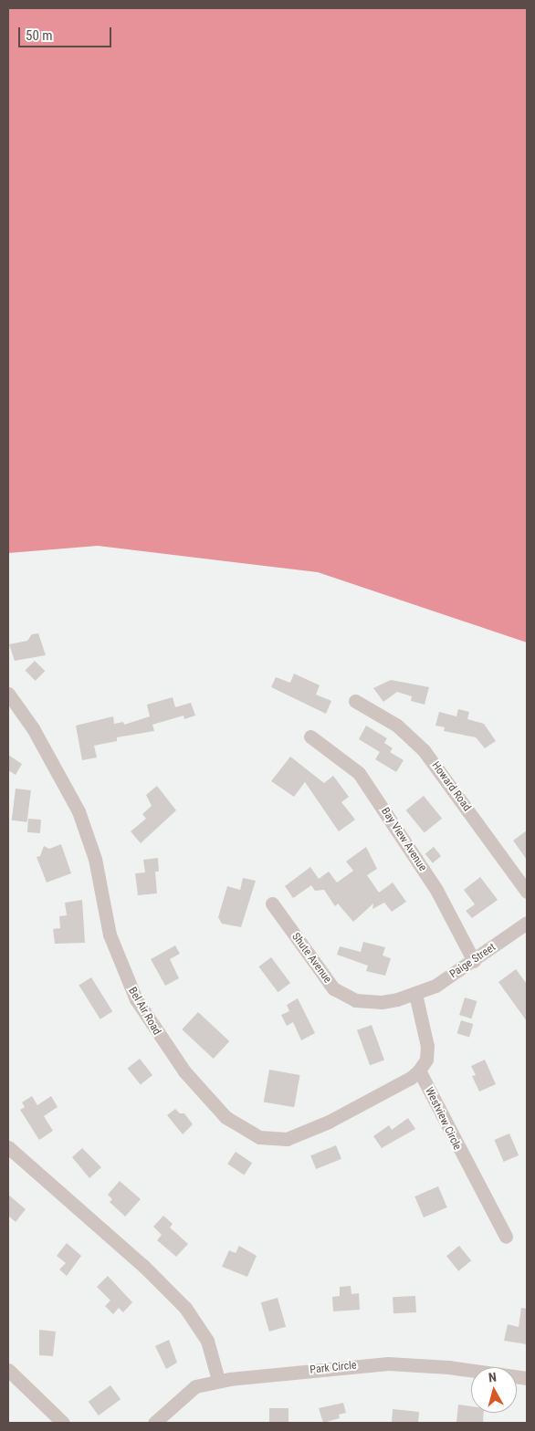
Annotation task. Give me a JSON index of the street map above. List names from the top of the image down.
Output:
{
  "streets": {
    "street": [
      "Howard Road",
      "Bay View Avenue",
      "Shute Avenue",
      "Paige Street",
      "Bel Air Road",
      "Westview Circle",
      "Park Circle"
    ]
  },
  "crossings": [
    ["Bay View Avenue", "Paige Street"],
    ["Shute Avenue", "Paige Street"],
    ["Bel Air Road", "Westview Circle"]
  ],
  "scale_bar": "50 m",
  "north": "top"
}
